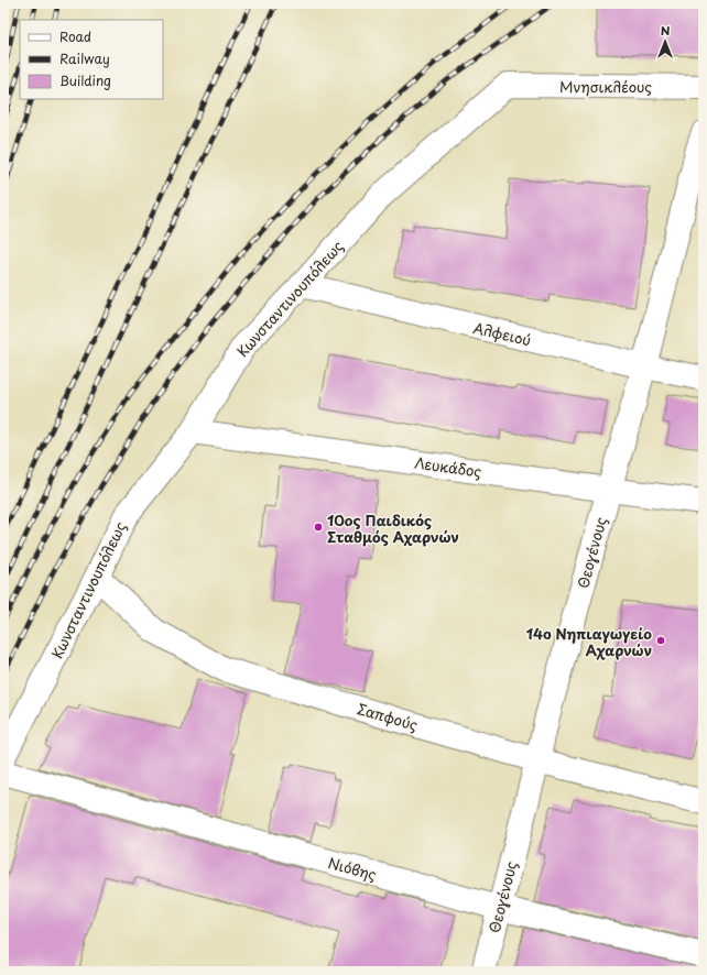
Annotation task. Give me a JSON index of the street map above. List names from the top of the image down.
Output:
{
  "streets": {
    "street": [
      "Μνησικλέους",
      "Κωνσταντινουπόλεως",
      "Αλφειού",
      "Λευκάδος",
      "Θεογένους",
      "Σαπφούς",
      "Νιόβης"
    ]
  },
  "crossings": [
    ["Μνησικλέους", "Κωνσταντινουπόλεως"],
    ["Κωνσταντινουπόλεως", "Αλφειού"],
    ["Κωνσταντινουπόλεως", "Λευκάδος"],
    ["Κωνσταντινουπόλεως", "Σαπφούς"],
    ["Αλφειού", "Θεογένους"],
    ["Λευκάδος", "Θεογένους"],
    ["Θεογένους", "Σαπφούς"],
    ["Θεογένους", "Νιόβης"]
  ],
  "places": ["10ος Παιδικός Σταθμός Αχαρνών", "14ο Νηπιαγωγείο Αχαρνών"],
  "legend": ["Road", "Railway", "Building"],
  "north": "top"
}
